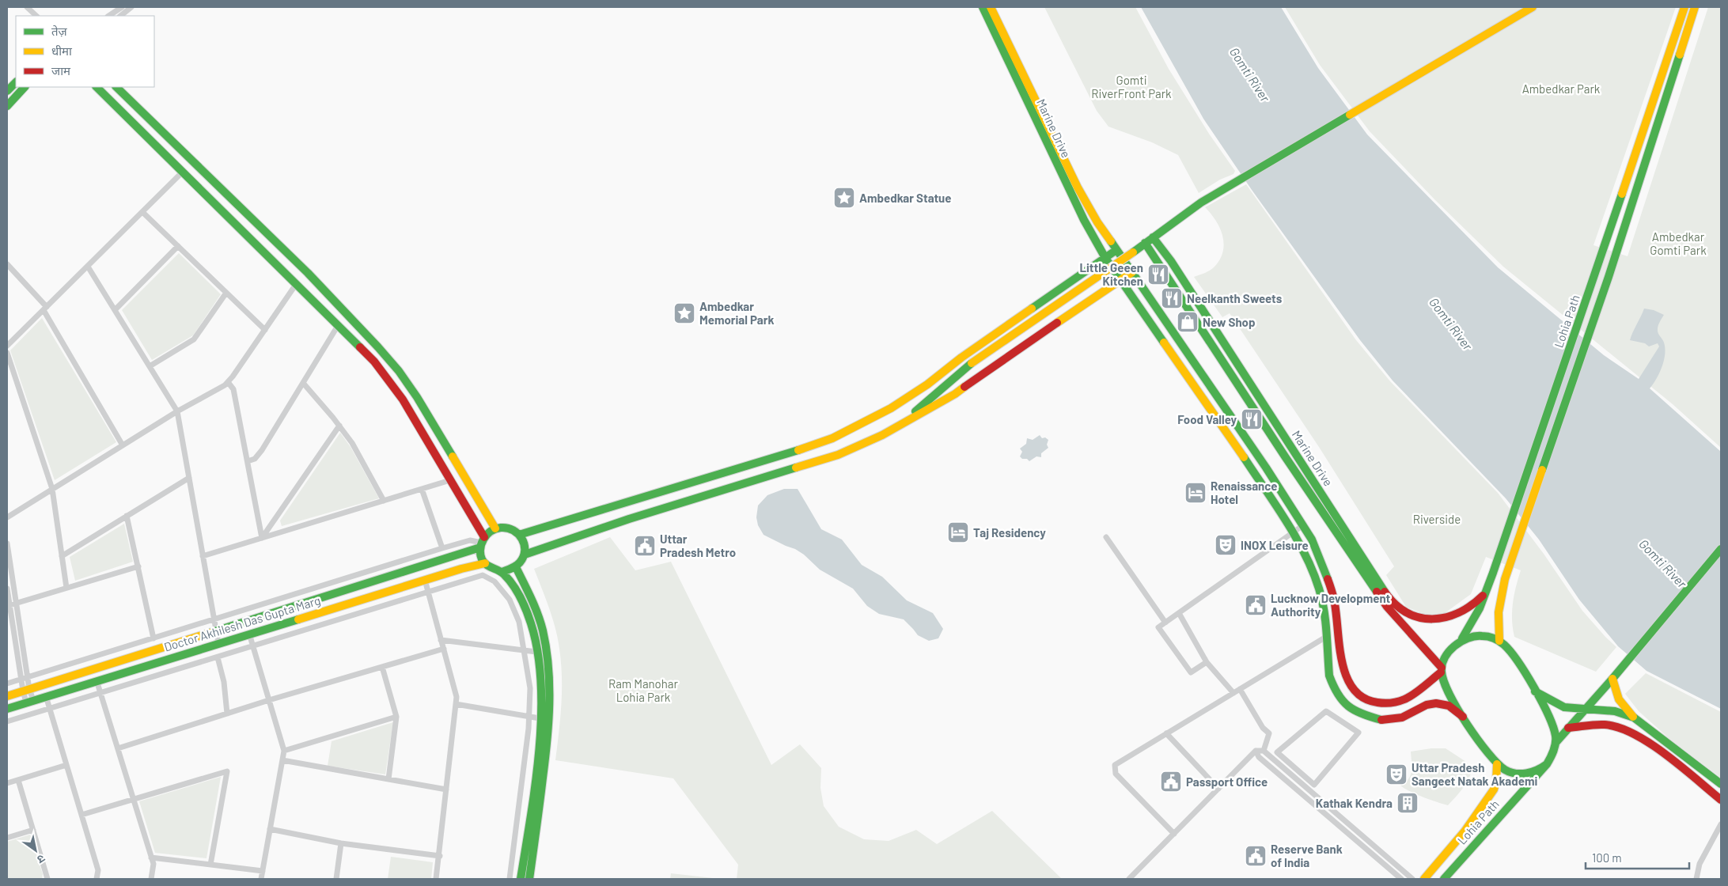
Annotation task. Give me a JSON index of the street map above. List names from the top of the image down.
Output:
{
  "streets": {
    "street": ["Marine Drive", "Lohia Path", "Doctor Akhilesh Das Gupta Marg"]
  },
  "crossings": [
    ["Marine Drive", "Lohia Path"]
  ],
  "water": ["Gomti River"],
  "parks": [
    "Gomti RiverFront Park",
    "Ambedkar Park",
    "Ambedkar Gomti Park",
    "Riverside",
    "Ram Manohar Lohia Park"
  ],
  "places": {
    "place": ["Ambedkar Statue", "Ambedkar Memorial Park"],
    "restaurant": ["Little Geeen Kitchen", "Neelkanth Sweets", "Food Valley"],
    "shop": ["New Shop"],
    "hotel": ["Renaissance Hotel", "Taj Residency"],
    "theatre": ["INOX Leisure", "Uttar Pradesh Sangeet Natak Akademi"],
    "public building": [
      "Uttar Pradesh Metro",
      "Lucknow Development Authority",
      "Passport Office",
      "Reserve Bank of India"
    ],
    "building": ["Kathak Kendra"]
  },
  "legend": ["तेज़", "धीमा", "जाम"],
  "scale_bar": "100 m",
  "north": "bottom right"
}
